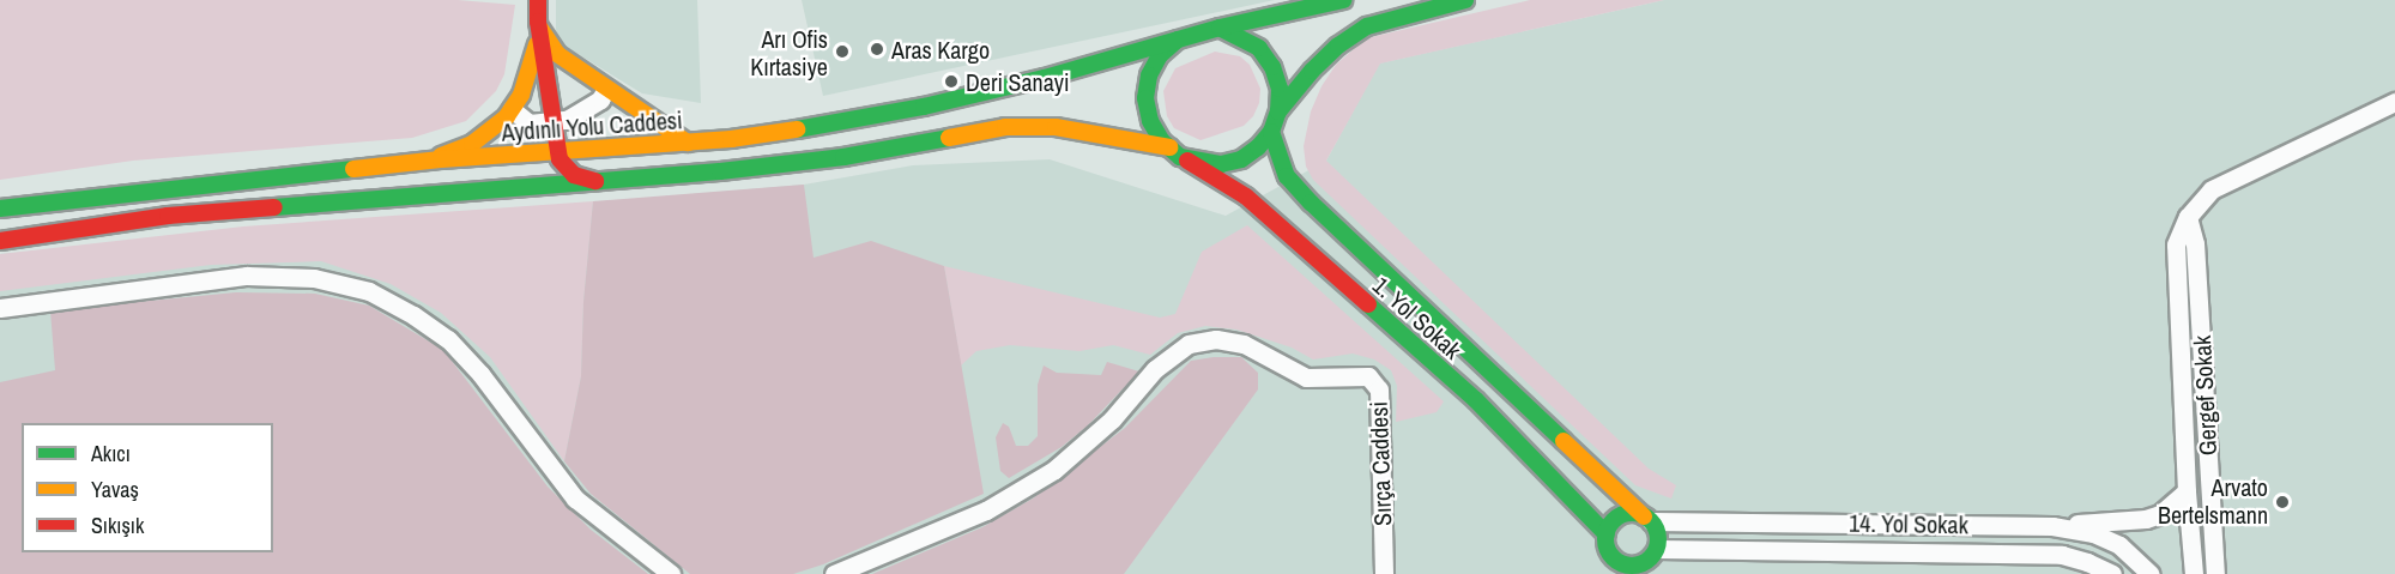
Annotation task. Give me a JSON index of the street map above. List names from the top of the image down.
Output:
{
  "streets": {
    "main road": ["Aydınlı Yolu Caddesi", "1. Yol Sokak"],
    "street": ["Gergef Sokak", "Sırça Caddesi", "14. Yol Sokak"]
  },
  "crossings": [
    ["Aydınlı Yolu Caddesi", "1. Yol Sokak"],
    ["1. Yol Sokak", "14. Yol Sokak"]
  ],
  "places": [
    "Aras Kargo",
    "Arı Ofis Kırtasiye",
    "Deri Sanayi",
    "Arvato Bertelsmann"
  ],
  "legend": ["Akıcı", "Yavaş", "Sıkışık"]
}
